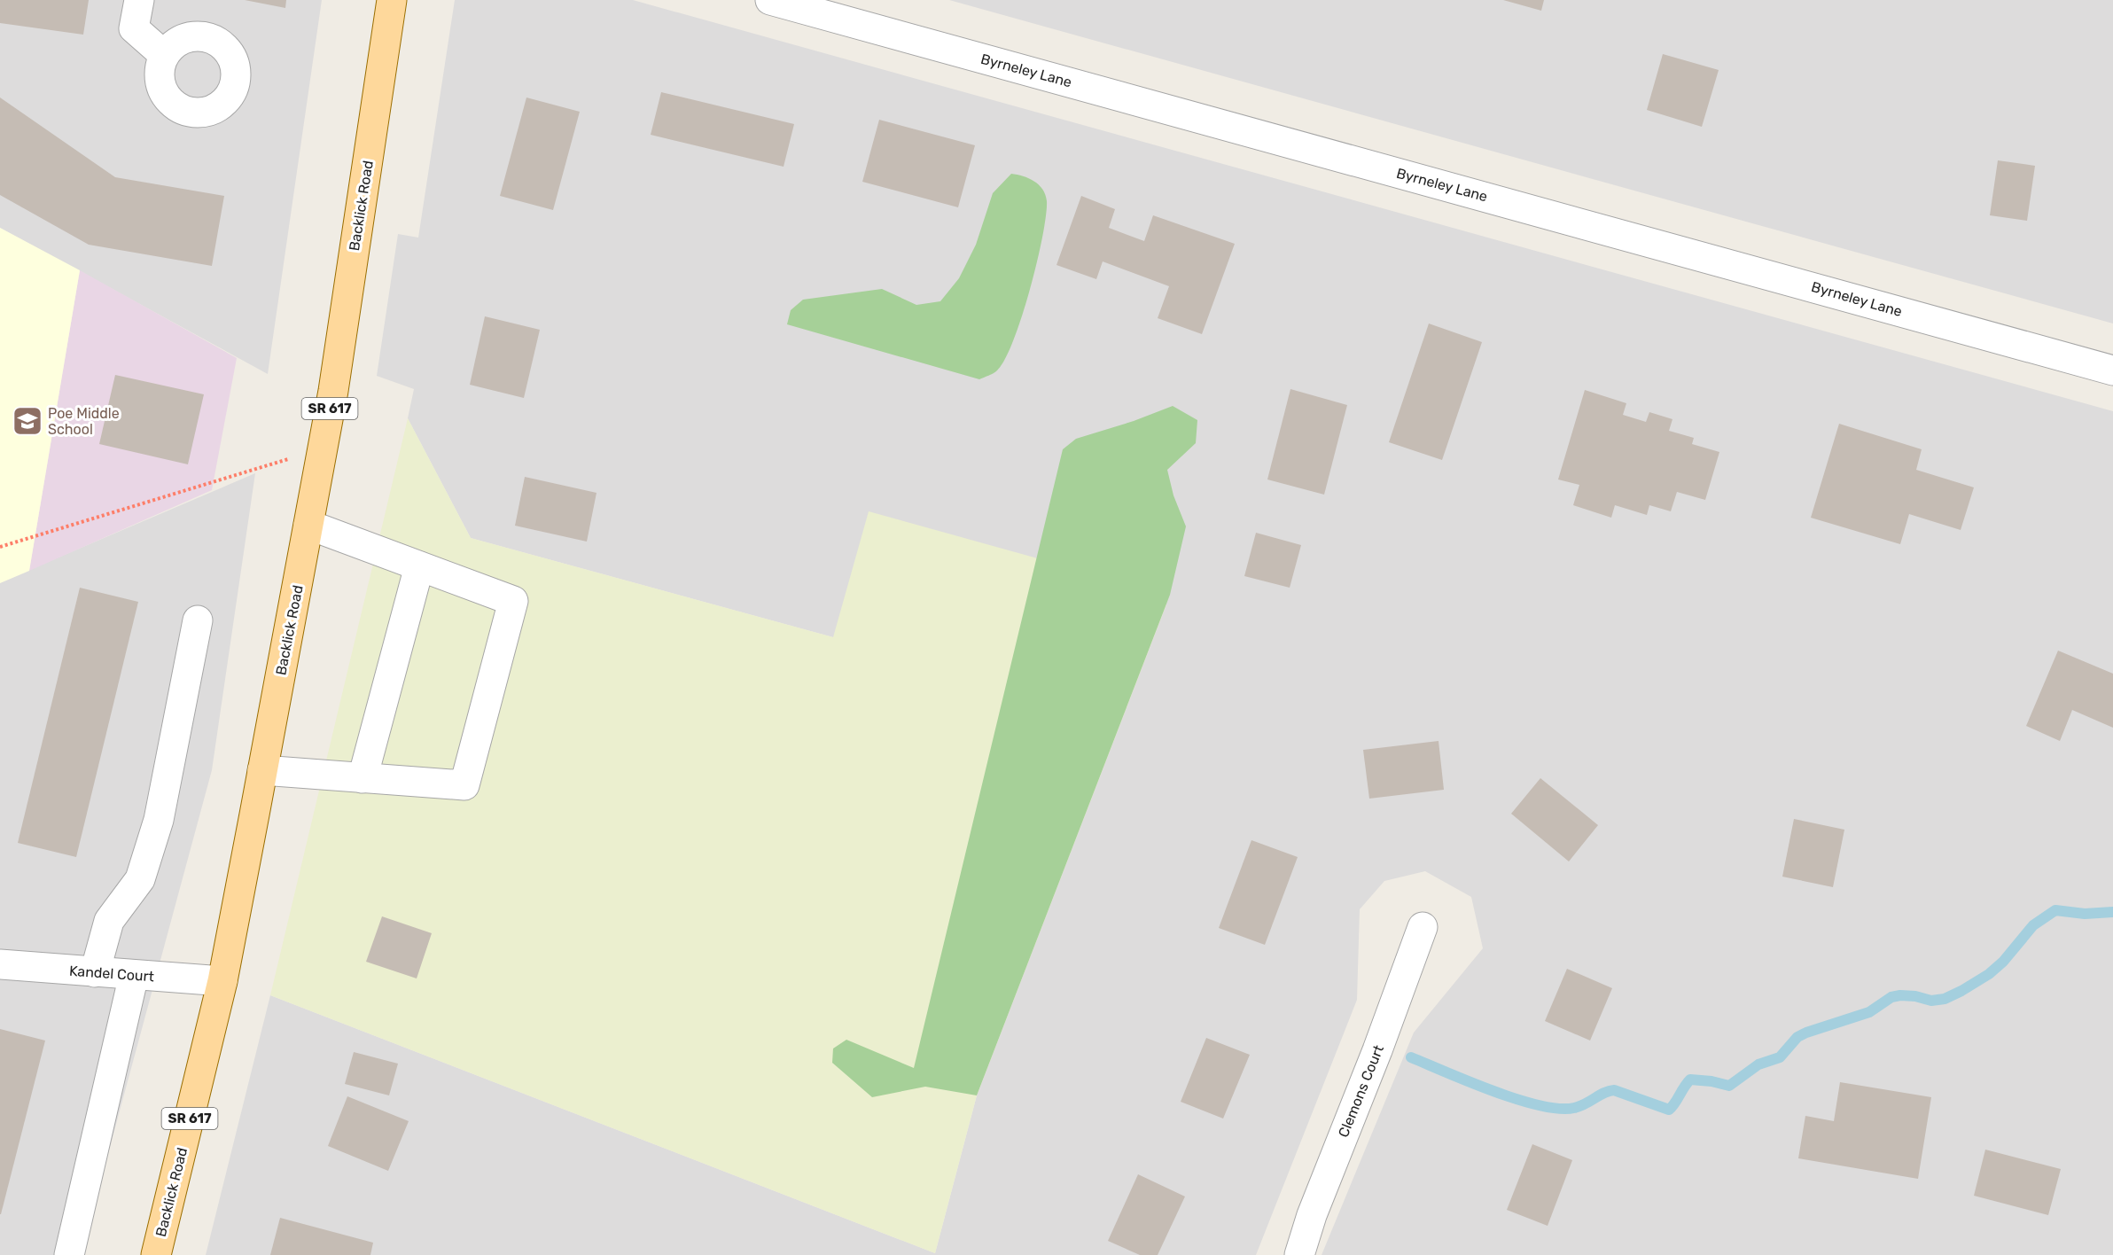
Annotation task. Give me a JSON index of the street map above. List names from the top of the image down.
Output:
{
  "streets": {
    "main road": ["Backlick Road", "SR 617"],
    "street": ["Byrneley Lane", "Kandel Court", "Clemons Court"]
  },
  "crossings": [
    ["Backlick Road", "Kandel Court"]
  ],
  "places": {
    "school or university": ["Poe Middle School"]
  }
}
